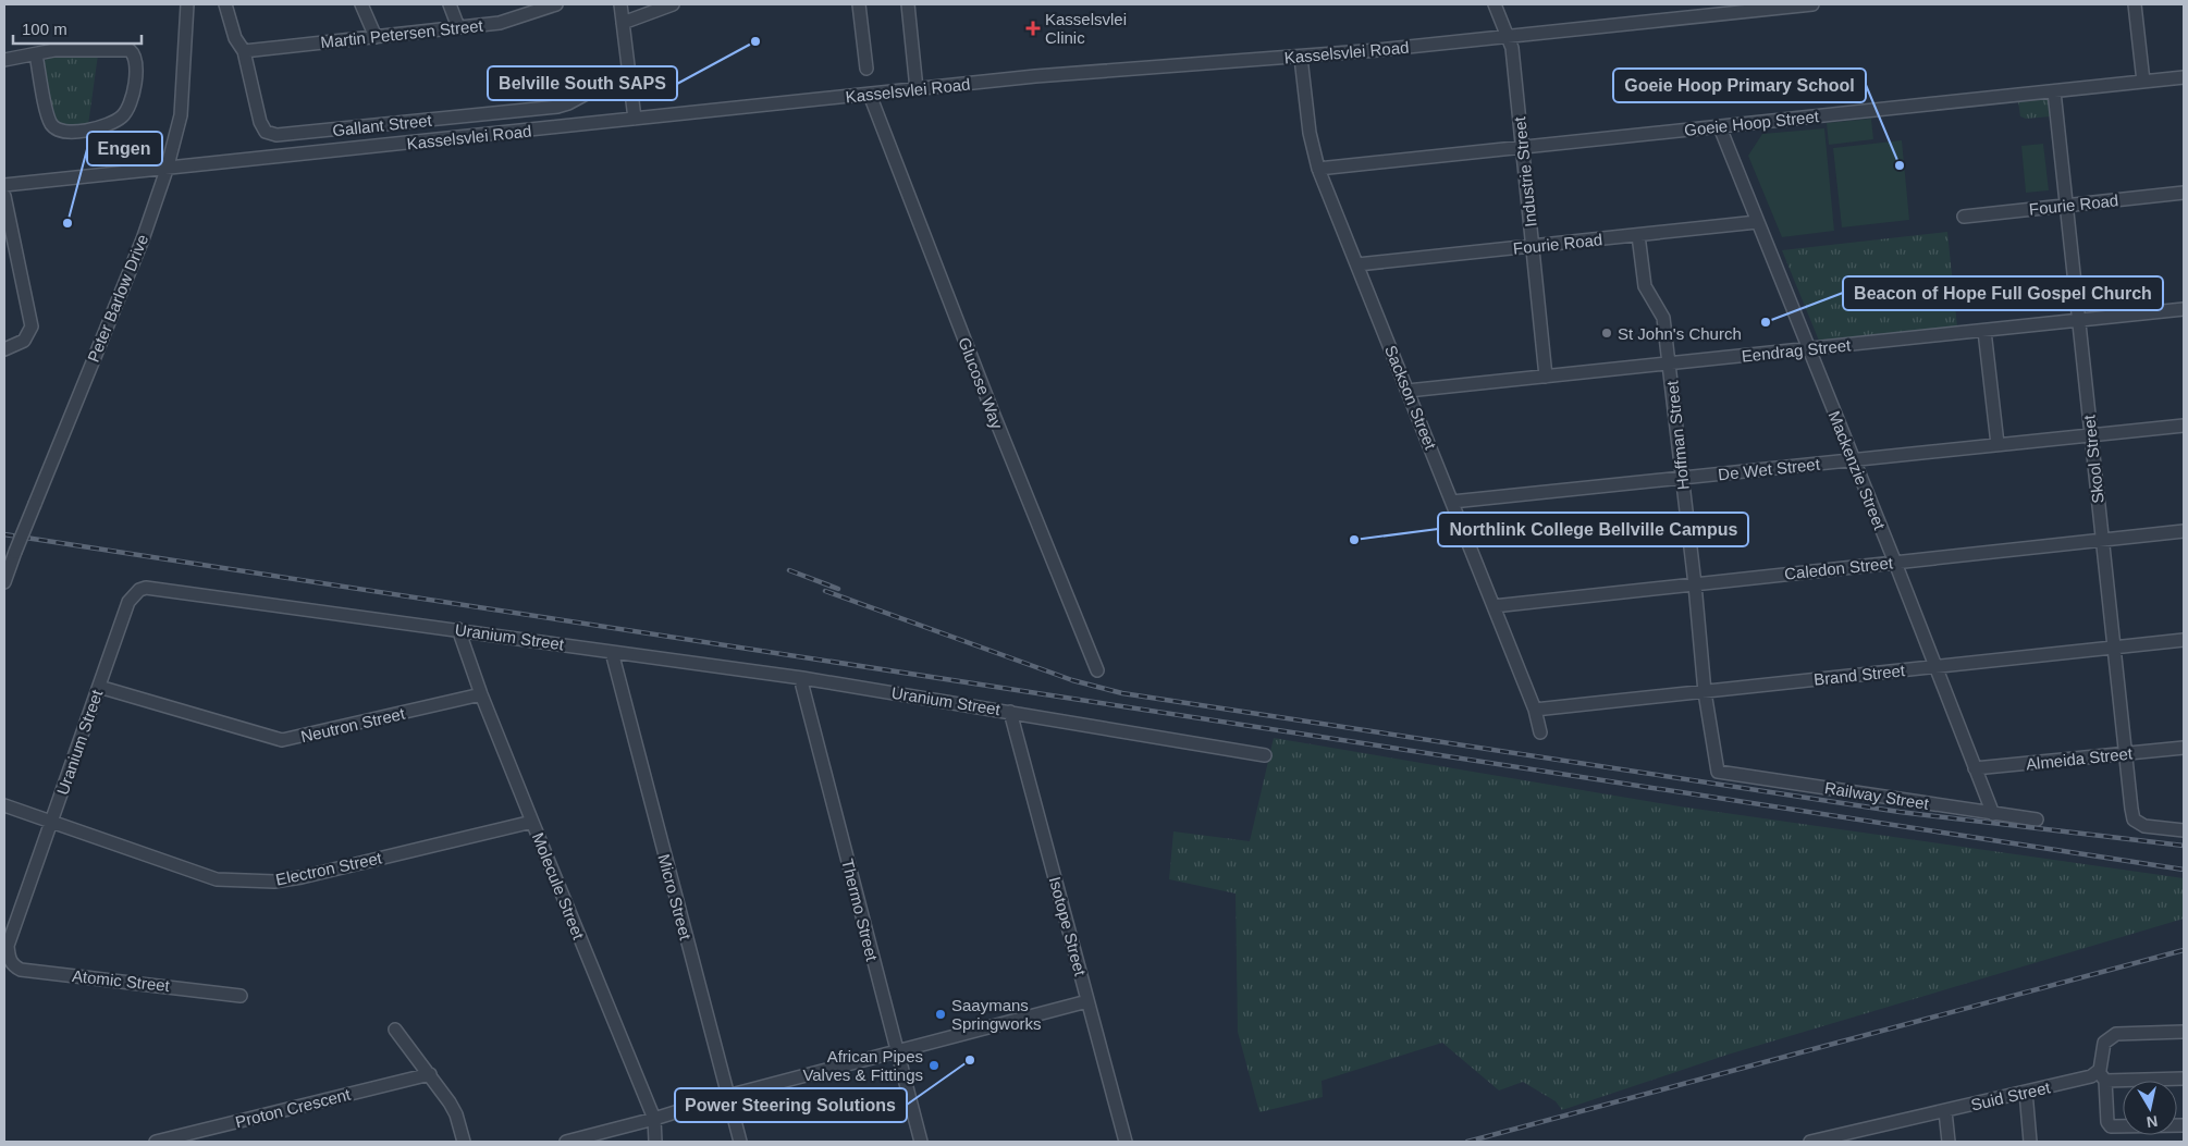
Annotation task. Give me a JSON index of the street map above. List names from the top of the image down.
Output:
{
  "streets": {
    "street": [
      "Martin Petersen Street",
      "Kasselsvlei Road",
      "Goeie Hoop Street",
      "Gallant Street",
      "Industrie Street",
      "Fourie Road",
      "Peter Barlow Drive",
      "Eendrag Street",
      "Glucose Way",
      "Sackson Street",
      "Hoffman Street",
      "Skool Street",
      "De Wet Street",
      "Mackenzie Street",
      "Caledon Street",
      "Uranium Street",
      "Brand Street",
      "Neutron Street",
      "Almeida Street",
      "Railway Street",
      "Electron Street",
      "Molecule Street",
      "Micro Street",
      "Thermo Street",
      "Isotope Street",
      "Atomic Street",
      "Suid Street",
      "Proton Crescent"
    ]
  },
  "crossings": [
    ["Martin Petersen Street", "Gallant Street"],
    ["Kasselsvlei Road", "Industrie Street"],
    ["Kasselsvlei Road", "Peter Barlow Drive"],
    ["Kasselsvlei Road", "Glucose Way"],
    ["Kasselsvlei Road", "Sackson Street"],
    ["Goeie Hoop Street", "Industrie Street"],
    ["Goeie Hoop Street", "Sackson Street"],
    ["Goeie Hoop Street", "Skool Street"],
    ["Goeie Hoop Street", "Mackenzie Street"],
    ["Industrie Street", "Fourie Road"],
    ["Industrie Street", "Eendrag Street"],
    ["Fourie Road", "Sackson Street"],
    ["Fourie Road", "Hoffman Street"],
    ["Fourie Road", "Skool Street"],
    ["Fourie Road", "Mackenzie Street"],
    ["Eendrag Street", "Sackson Street"],
    ["Eendrag Street", "Hoffman Street"],
    ["Eendrag Street", "Skool Street"],
    ["Eendrag Street", "Mackenzie Street"],
    ["Sackson Street", "De Wet Street"],
    ["Sackson Street", "Caledon Street"],
    ["Sackson Street", "Brand Street"],
    ["Hoffman Street", "De Wet Street"],
    ["Hoffman Street", "Caledon Street"],
    ["Hoffman Street", "Brand Street"],
    ["Hoffman Street", "Railway Street"],
    ["Skool Street", "De Wet Street"],
    ["Skool Street", "Caledon Street"],
    ["Skool Street", "Brand Street"],
    ["Skool Street", "Almeida Street"],
    ["De Wet Street", "Mackenzie Street"],
    ["Mackenzie Street", "Caledon Street"],
    ["Mackenzie Street", "Brand Street"],
    ["Mackenzie Street", "Almeida Street"],
    ["Mackenzie Street", "Railway Street"],
    ["Uranium Street", "Neutron Street"],
    ["Uranium Street", "Electron Street"],
    ["Uranium Street", "Molecule Street"],
    ["Uranium Street", "Micro Street"],
    ["Uranium Street", "Thermo Street"],
    ["Uranium Street", "Isotope Street"],
    ["Uranium Street", "Atomic Street"],
    ["Neutron Street", "Molecule Street"],
    ["Electron Street", "Molecule Street"]
  ],
  "places": {
    "health": ["Kasselsvlei Clinic"],
    "other": [
      "Belville South SAPS",
      "Goeie Hoop Primary School",
      "Engen",
      "Beacon of Hope Full Gospel Church",
      "St John's Church",
      "Northlink College Bellville Campus",
      "Saaymans Springworks",
      "Power Steering Solutions",
      "African Pipes Valves & Fittings"
    ]
  },
  "scale_bar": "100 m",
  "north": "bottom"
}
